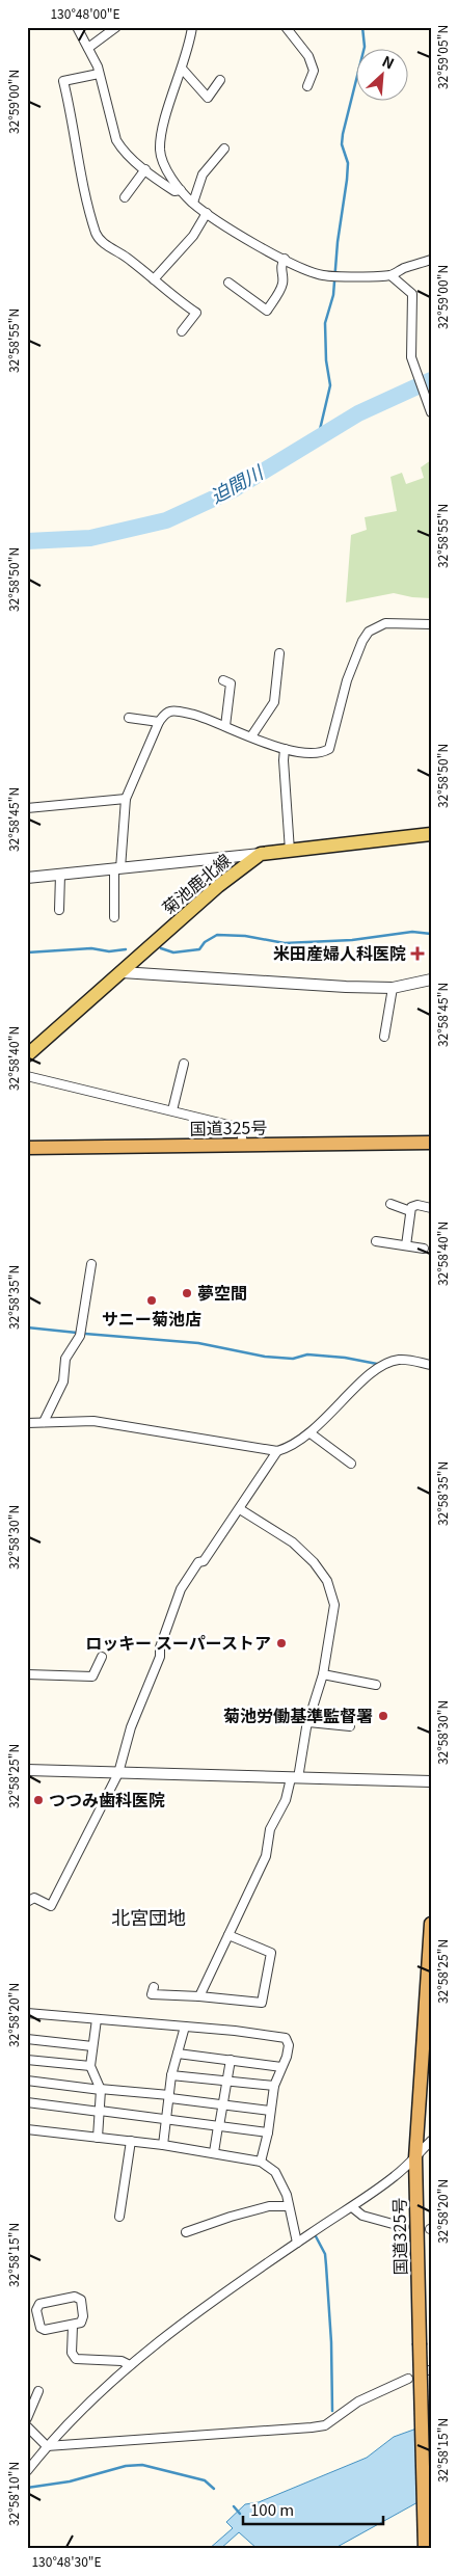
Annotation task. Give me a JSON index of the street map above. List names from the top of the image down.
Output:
{
  "streets": {
    "highway": ["国道325号"],
    "main road": ["菊池鹿北線"]
  },
  "districts": ["北宮団地"],
  "water": ["迫間川"],
  "places": {
    "health": ["米田産婦人科医院"],
    "other": [
      "夢空間",
      "サニー菊池店",
      "ロッキー スーパーストア",
      "菊池労働基準監督署",
      "つつみ歯科医院"
    ]
  },
  "scale_bar": "100 m",
  "north": "top right",
  "coordinates": [
    "130°48'00\"E",
    "32°59'05\"N",
    "32°59'00\"N",
    "32°58'55\"N",
    "32°58'50\"N",
    "32°58'45\"N",
    "32°58'40\"N",
    "32°58'35\"N",
    "32°58'30\"N",
    "32°58'25\"N",
    "32°58'20\"N",
    "32°58'15\"N",
    "32°58'10\"N",
    "130°48'30\"E"
  ]
}
